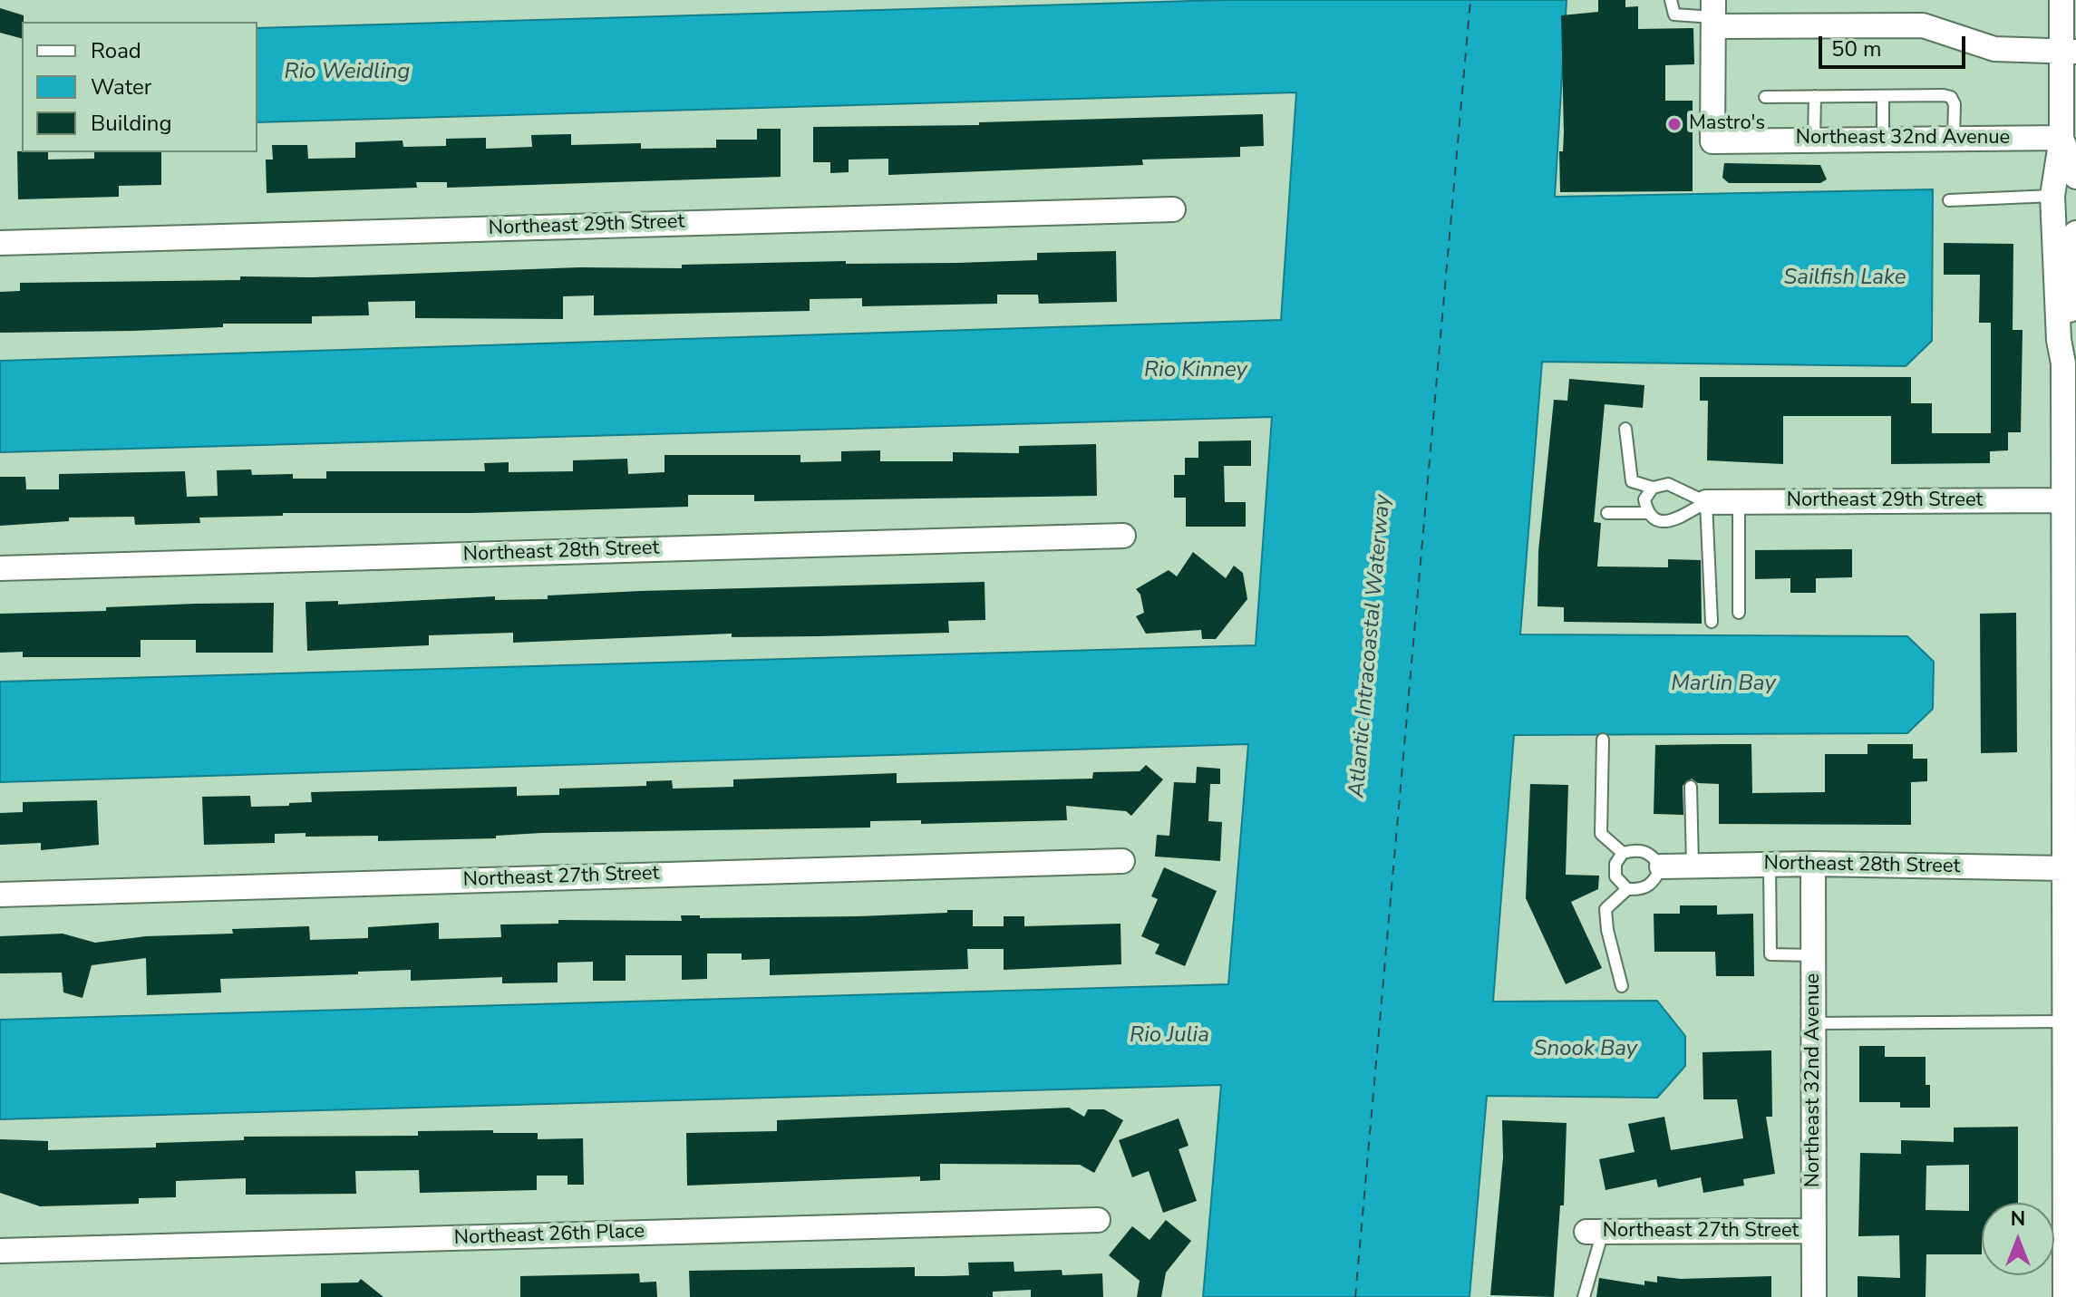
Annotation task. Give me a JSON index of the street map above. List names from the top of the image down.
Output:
{
  "streets": {
    "street": [
      "Northeast 32nd Avenue",
      "Northeast 29th Street",
      "Northeast 28th Street",
      "Northeast 27th Street",
      "Northeast 26th Place"
    ]
  },
  "crossings": [
    ["Northeast 32nd Avenue", "Northeast 28th Street"],
    ["Northeast 32nd Avenue", "Northeast 27th Street"]
  ],
  "water": [
    "Rio Weidling",
    "Sailfish Lake",
    "Rio Kinney",
    "Atlantic Intracoastal Waterway",
    "Marlin Bay",
    "Rio Julia",
    "Snook Bay"
  ],
  "places": ["Mastro's"],
  "legend": ["Road", "Water", "Building"],
  "scale_bar": "50 m",
  "north": "top"
}
